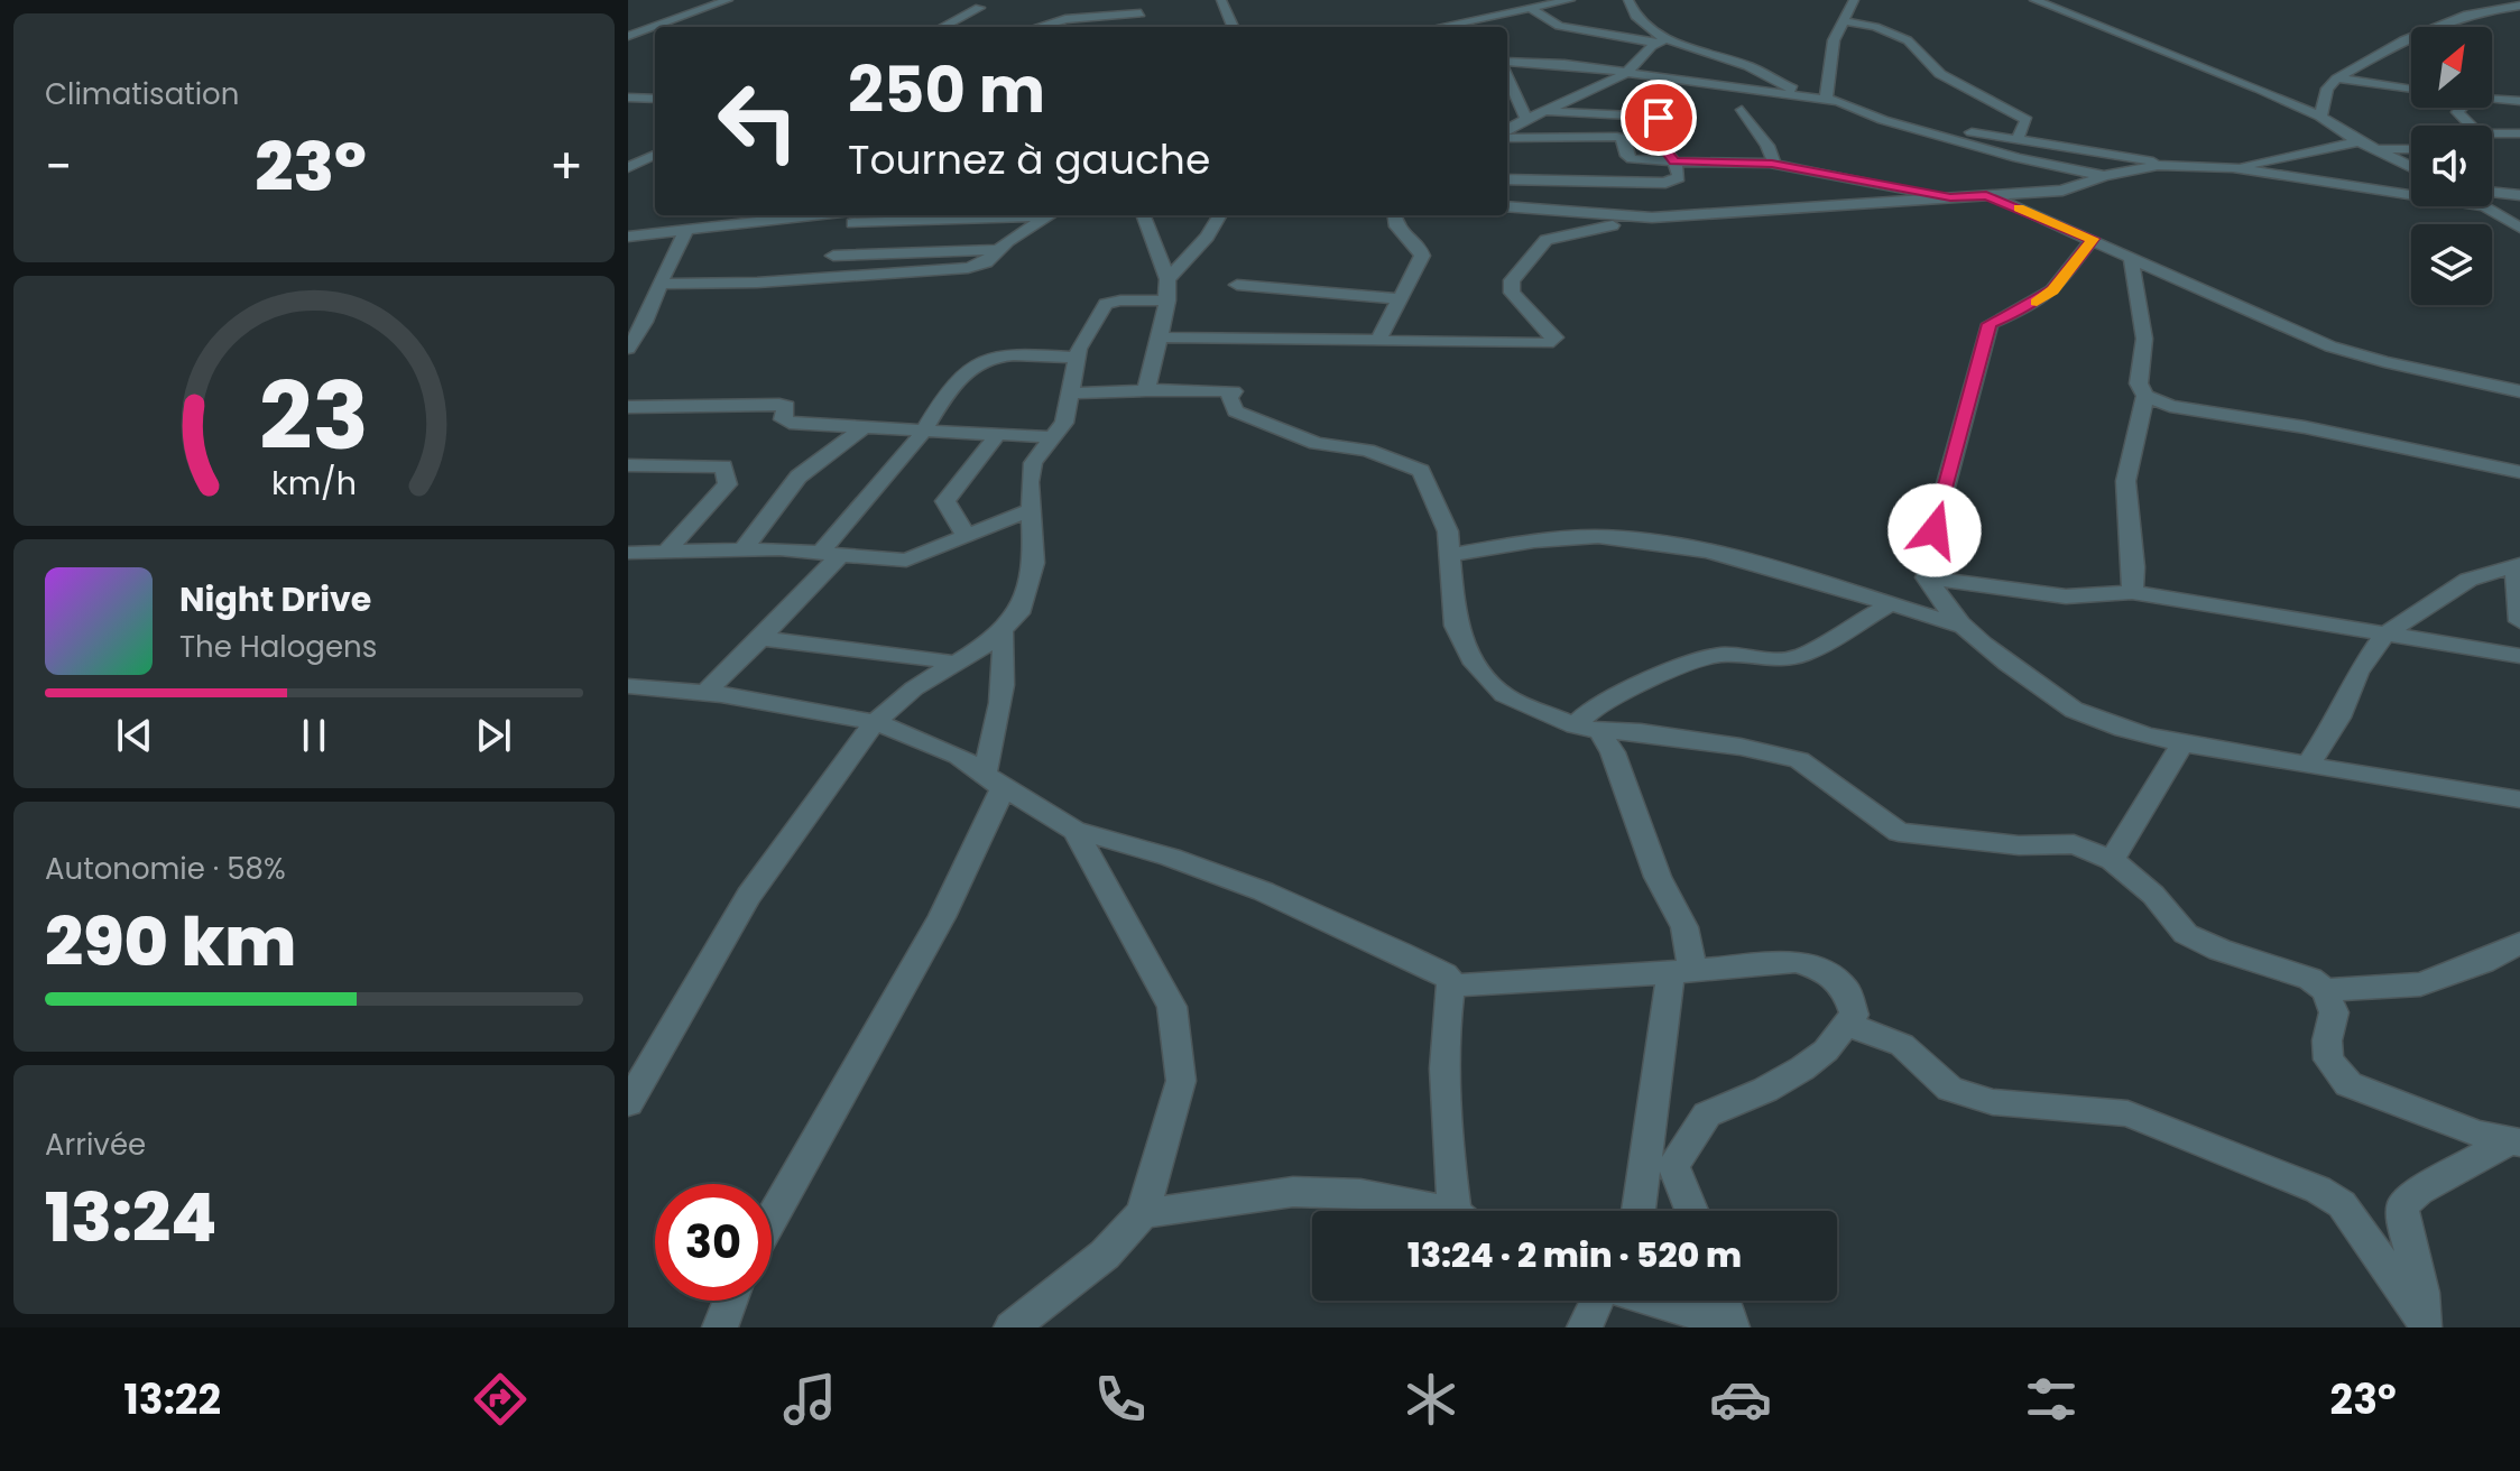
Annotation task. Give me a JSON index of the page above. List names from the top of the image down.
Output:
{
  "north": "top right",
  "page": {
    "tile": [
      "Climatisation",
      ["Autonomie · 58%", "290 km"],
      ["Arrivée", "13:24"]
    ],
    "turn": ["250 m", "Tournez à gauche"],
    "heat": ["−", "23°", "+"],
    "song": ["Night Drive", "The Halogens"],
    "limit": "30",
    "trip": "13:24 · 2 min · 520 m",
    "tabs": ["13:22", "23°"],
    "gauge": ["23", "km/h"]
  }
}
